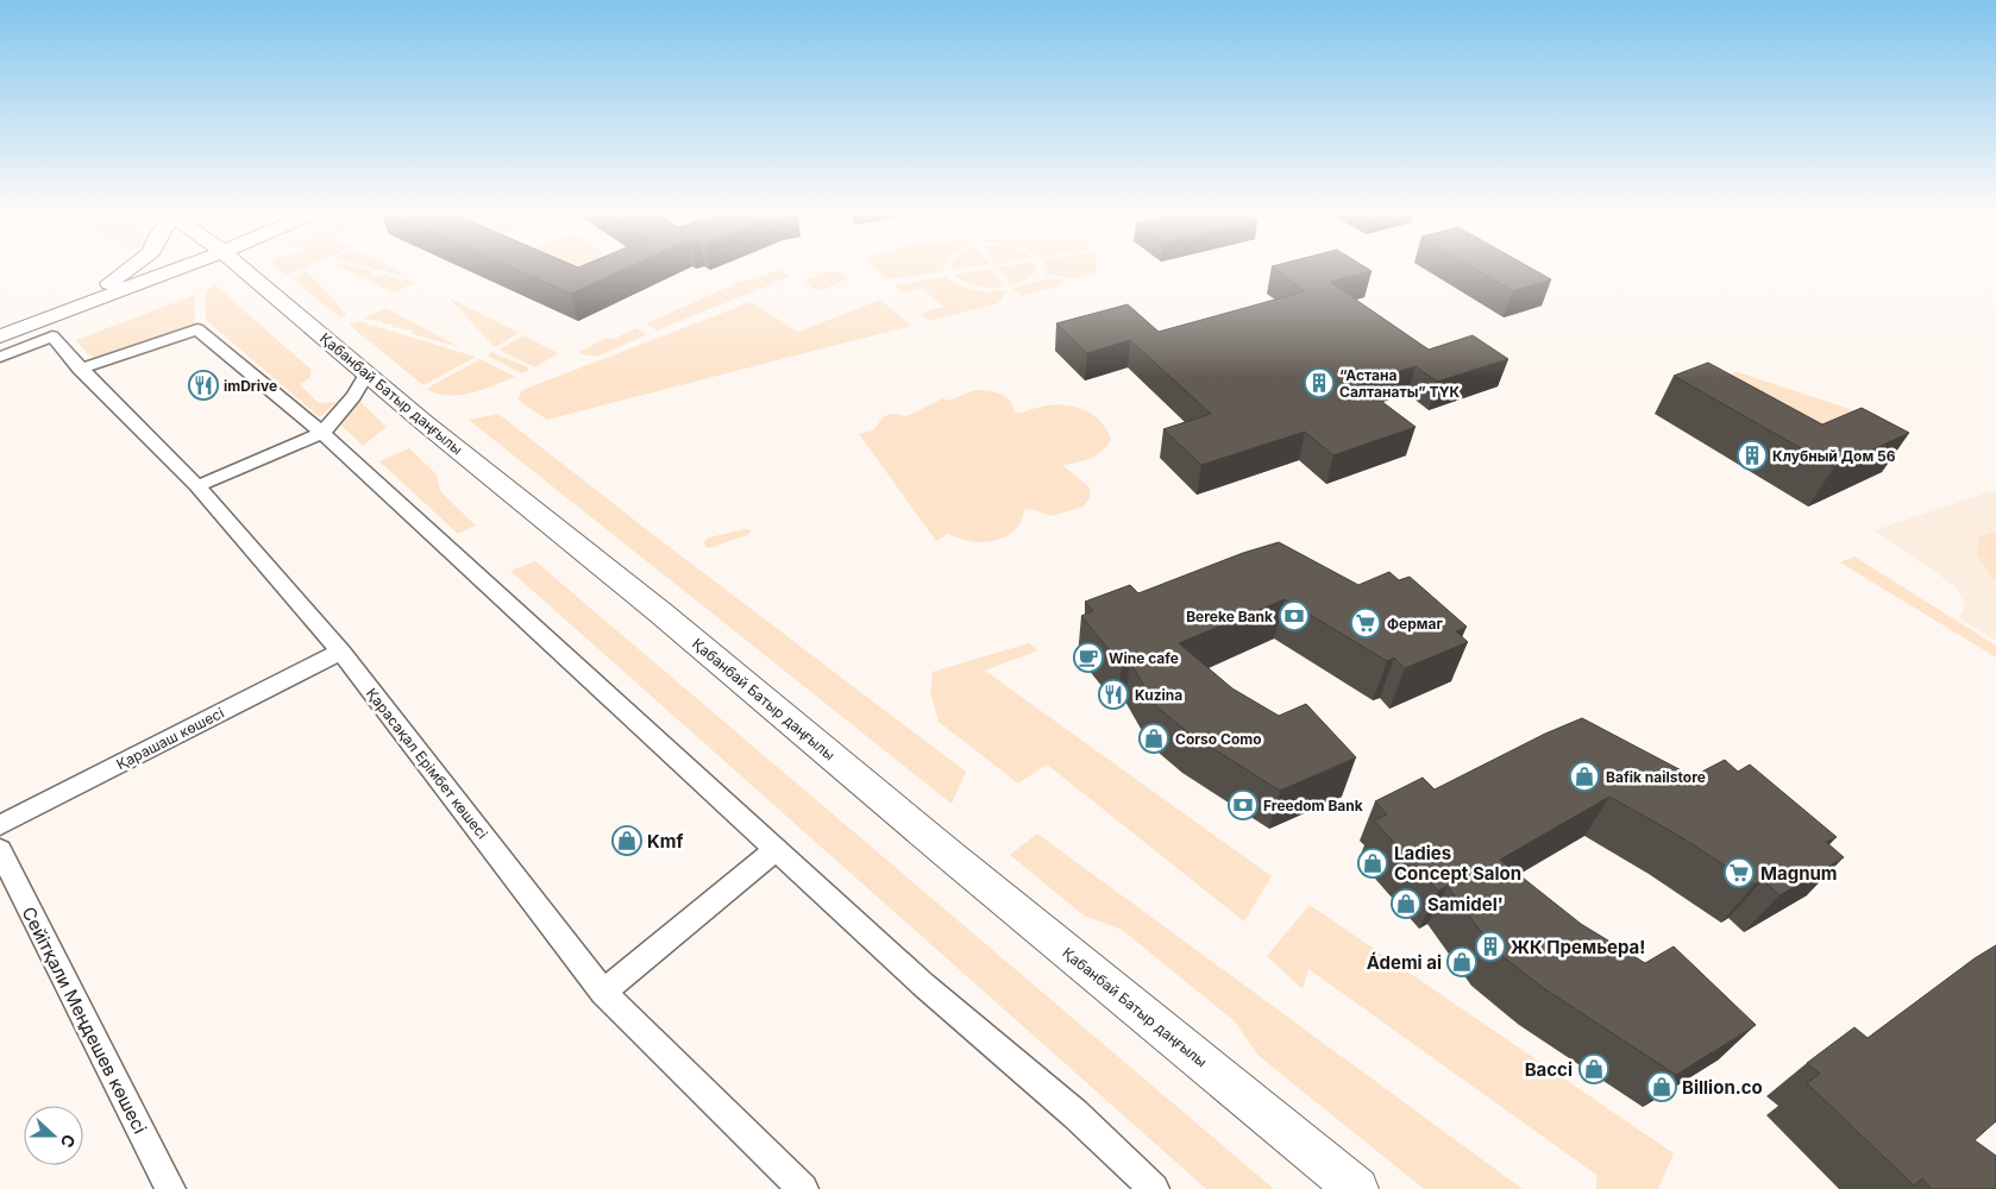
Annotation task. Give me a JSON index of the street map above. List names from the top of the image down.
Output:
{
  "streets": {
    "main road": ["Қабанбай Батыр даңғылы"],
    "street": ["Қарашаш көшесі", "Қарасақал Ерімбет көшесі", "Сейітқали Меңдешев көшесі"]
  },
  "crossings": [
    ["Қарашаш көшесі", "Қарасақал Ерімбет көшесі"]
  ],
  "places": {
    "building": ["“Астана Салтанаты” ТҮК", "Клубный Дом 56", "ЖК Премьера!"],
    "restaurant": ["imDrive", "Kuzina"],
    "bank": ["Bereke Bank", "Freedom Bank"],
    "supermarket": ["Фермаг", "Magnum"],
    "cafe": ["Wine cafe"],
    "shop": [
      "Corso Como",
      "Bafik nailstore",
      "Kmf",
      "Ladies Concept Salon",
      "Samidel'",
      "Ádemi ai",
      "Bacci",
      "Billion.co"
    ]
  },
  "north": "right"
}
